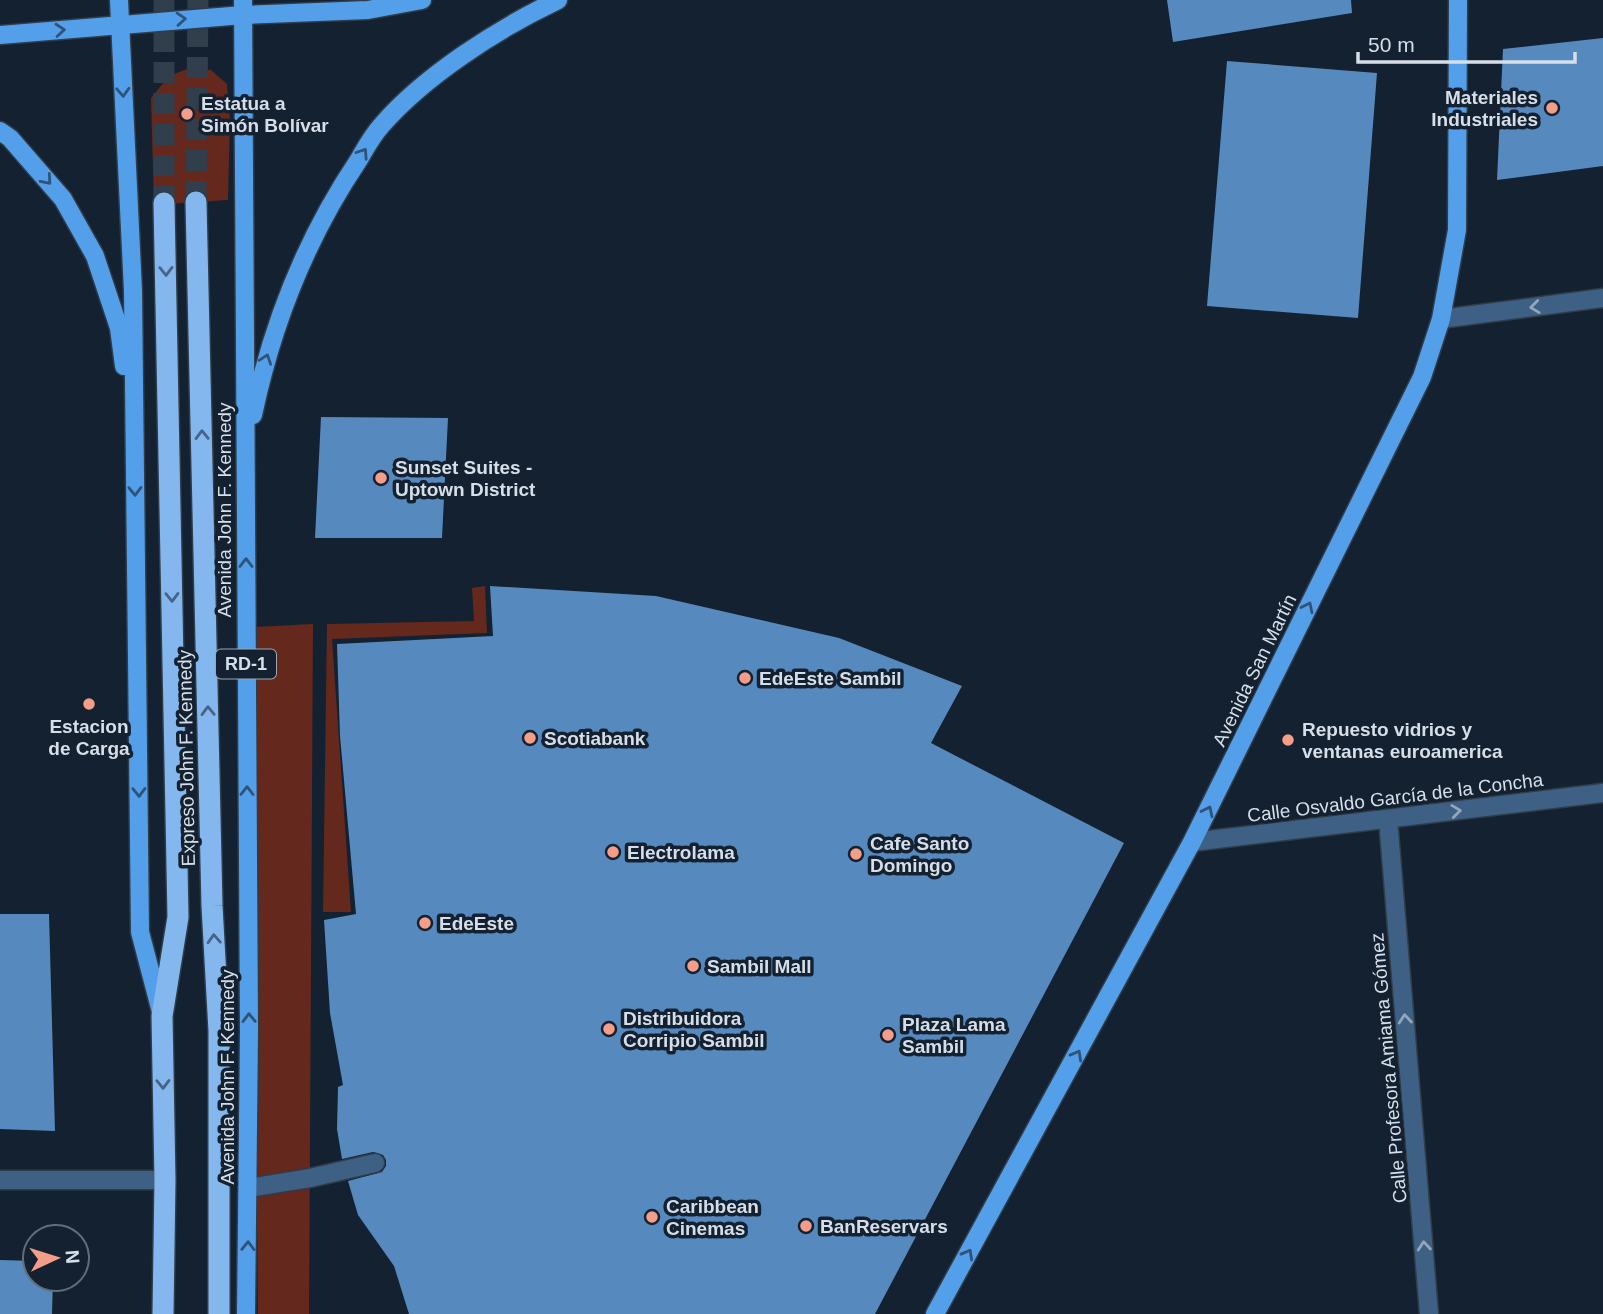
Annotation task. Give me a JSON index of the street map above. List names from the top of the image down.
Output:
{
  "streets": {
    "highway": ["RD-1", "Expreso John F. Kennedy"],
    "main road": ["Avenida John F. Kennedy", "Avenida San Martín"],
    "street": ["Calle Osvaldo García de la Concha", "Calle Profesora Amiama Gómez"]
  },
  "crossings": [
    ["Avenida San Martín", "Calle Osvaldo García de la Concha"],
    ["Calle Osvaldo García de la Concha", "Calle Profesora Amiama Gómez"]
  ],
  "one_way": ["Avenida San Martín", "Calle Osvaldo García de la Concha", "Calle Profesora Amiama Gómez"],
  "places": [
    "Materiales Industriales",
    "Estatua a Simón Bolívar",
    "Sunset Suites - Uptown District",
    "EdeEste Sambil",
    "Estacion de Carga",
    "Scotiabank",
    "Repuesto vidrios y ventanas euroamerica",
    "Electrolama",
    "Cafe Santo Domingo",
    "EdeEste",
    "Sambil Mall",
    "Distribuidora Corripio Sambil",
    "Plaza Lama Sambil",
    "Caribbean Cinemas",
    "BanReservars"
  ],
  "scale_bar": "50 m",
  "north": "right"
}
